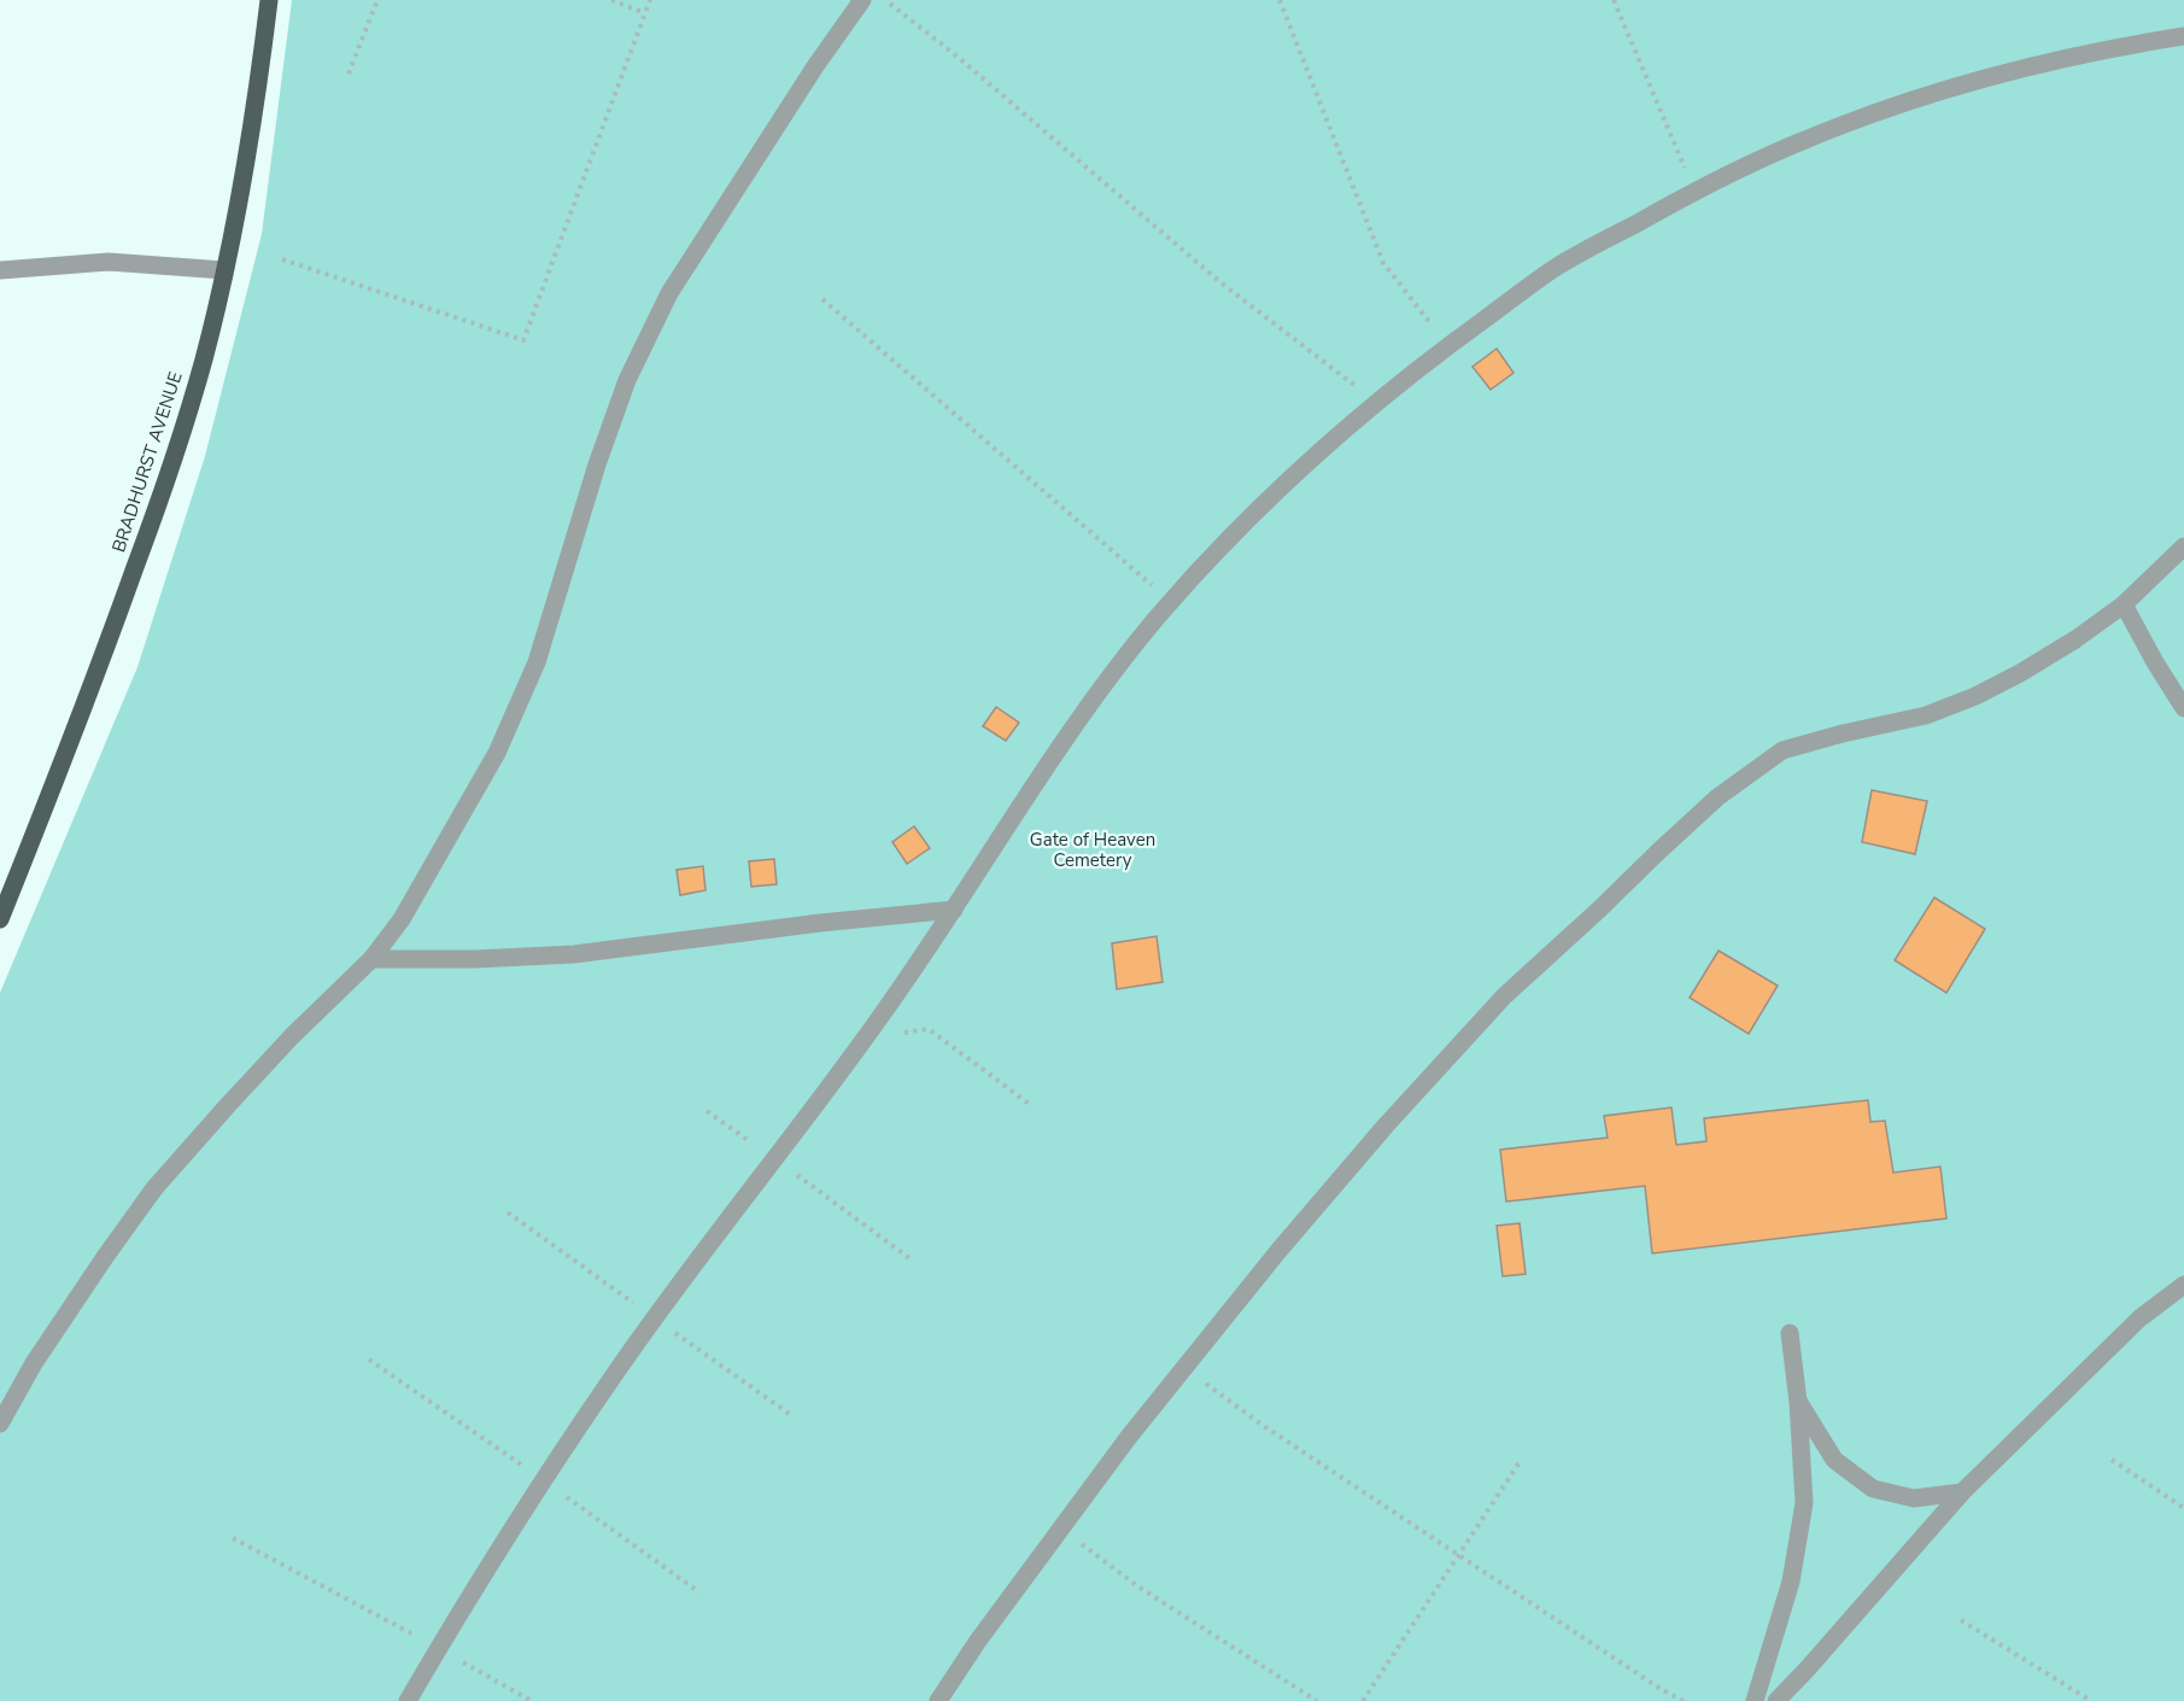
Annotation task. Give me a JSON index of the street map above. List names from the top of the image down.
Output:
{
  "streets": {
    "main road": ["BRADHURST AVENUE"]
  },
  "parks": ["Gate of Heaven Cemetery"]
}
